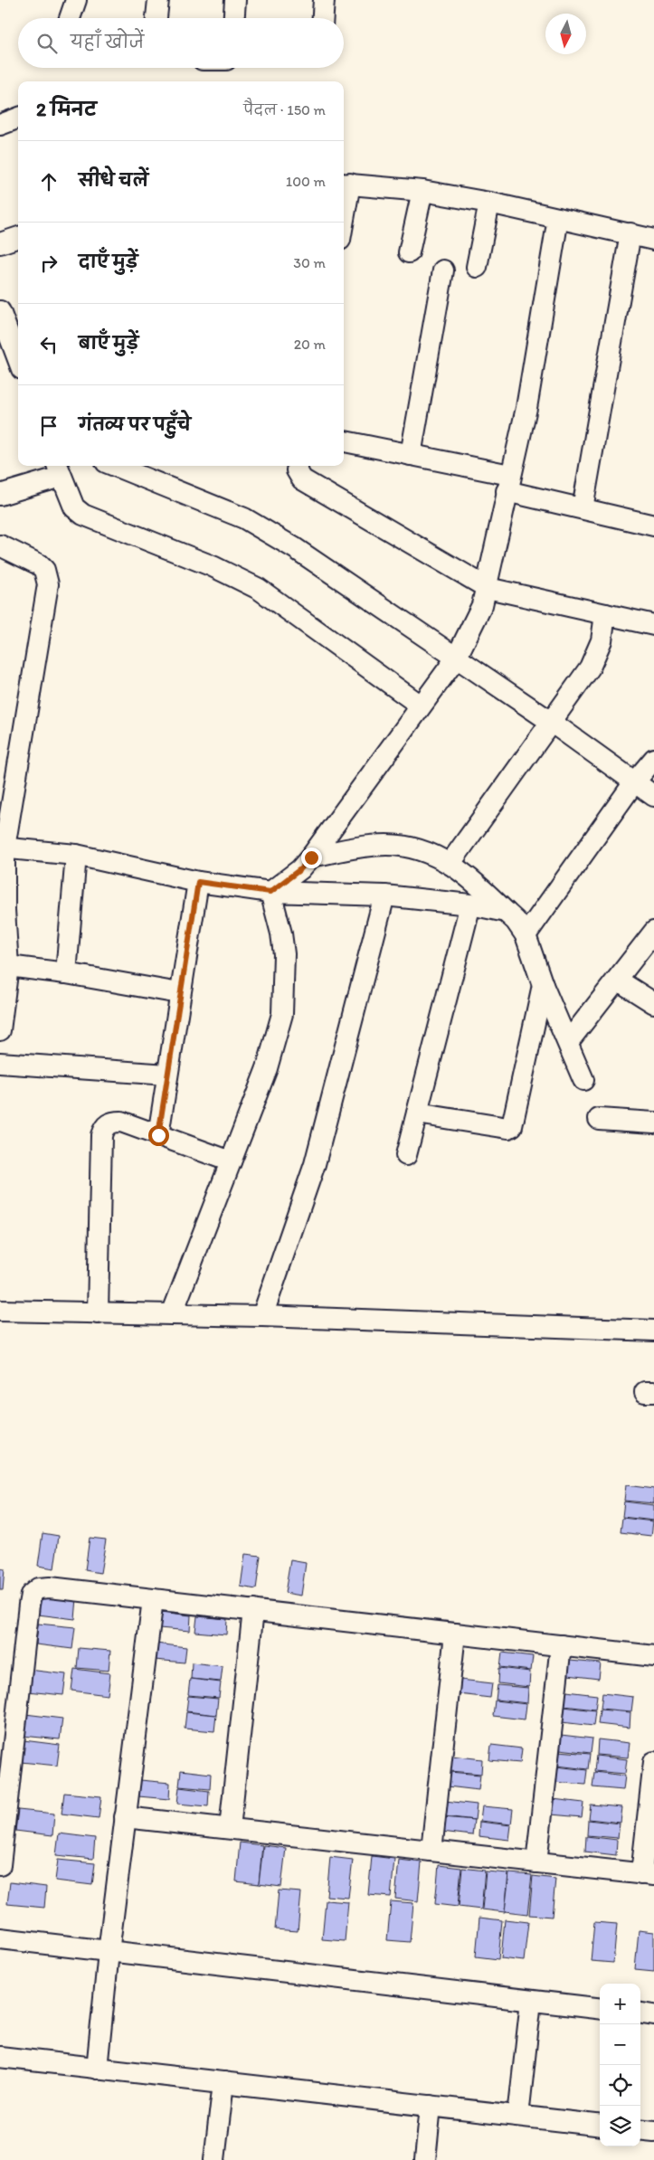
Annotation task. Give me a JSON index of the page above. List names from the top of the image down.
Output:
{
  "north": "bottom",
  "page": {
    "search": "यहाँ खोजें",
    "heading": ["2 मिनट", "पैदल · 150 m"],
    "list": [
      ["सीधे चलें", "100 m"],
      ["दाएँ मुड़ें", "30 m"],
      ["बाएँ मुड़ें", "20 m"],
      "गंतव्य पर पहुँचे"
    ],
    "map_buttons": ["+", "−"]
  }
}
